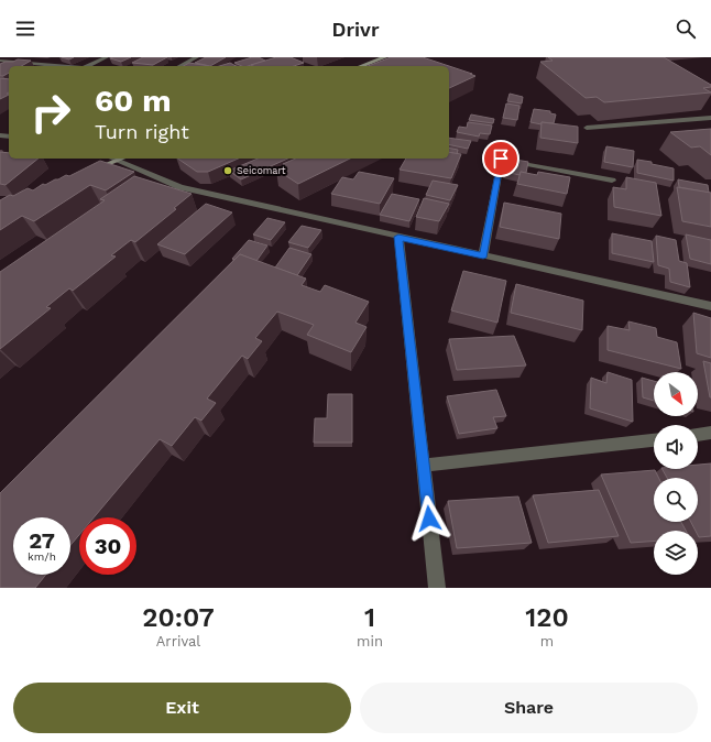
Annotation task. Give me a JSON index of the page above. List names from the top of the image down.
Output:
{
  "places": ["Seicomart"],
  "north": "bottom right",
  "page": {
    "header": "Drivr",
    "turn": ["60 m", "Turn right"],
    "speed": "27 km/h",
    "limit": "30",
    "eta": [
      "20:07",
      "Arrival",
      "1",
      "min",
      "120",
      "m"
    ],
    "buttons": ["Exit", "Share"]
  }
}
